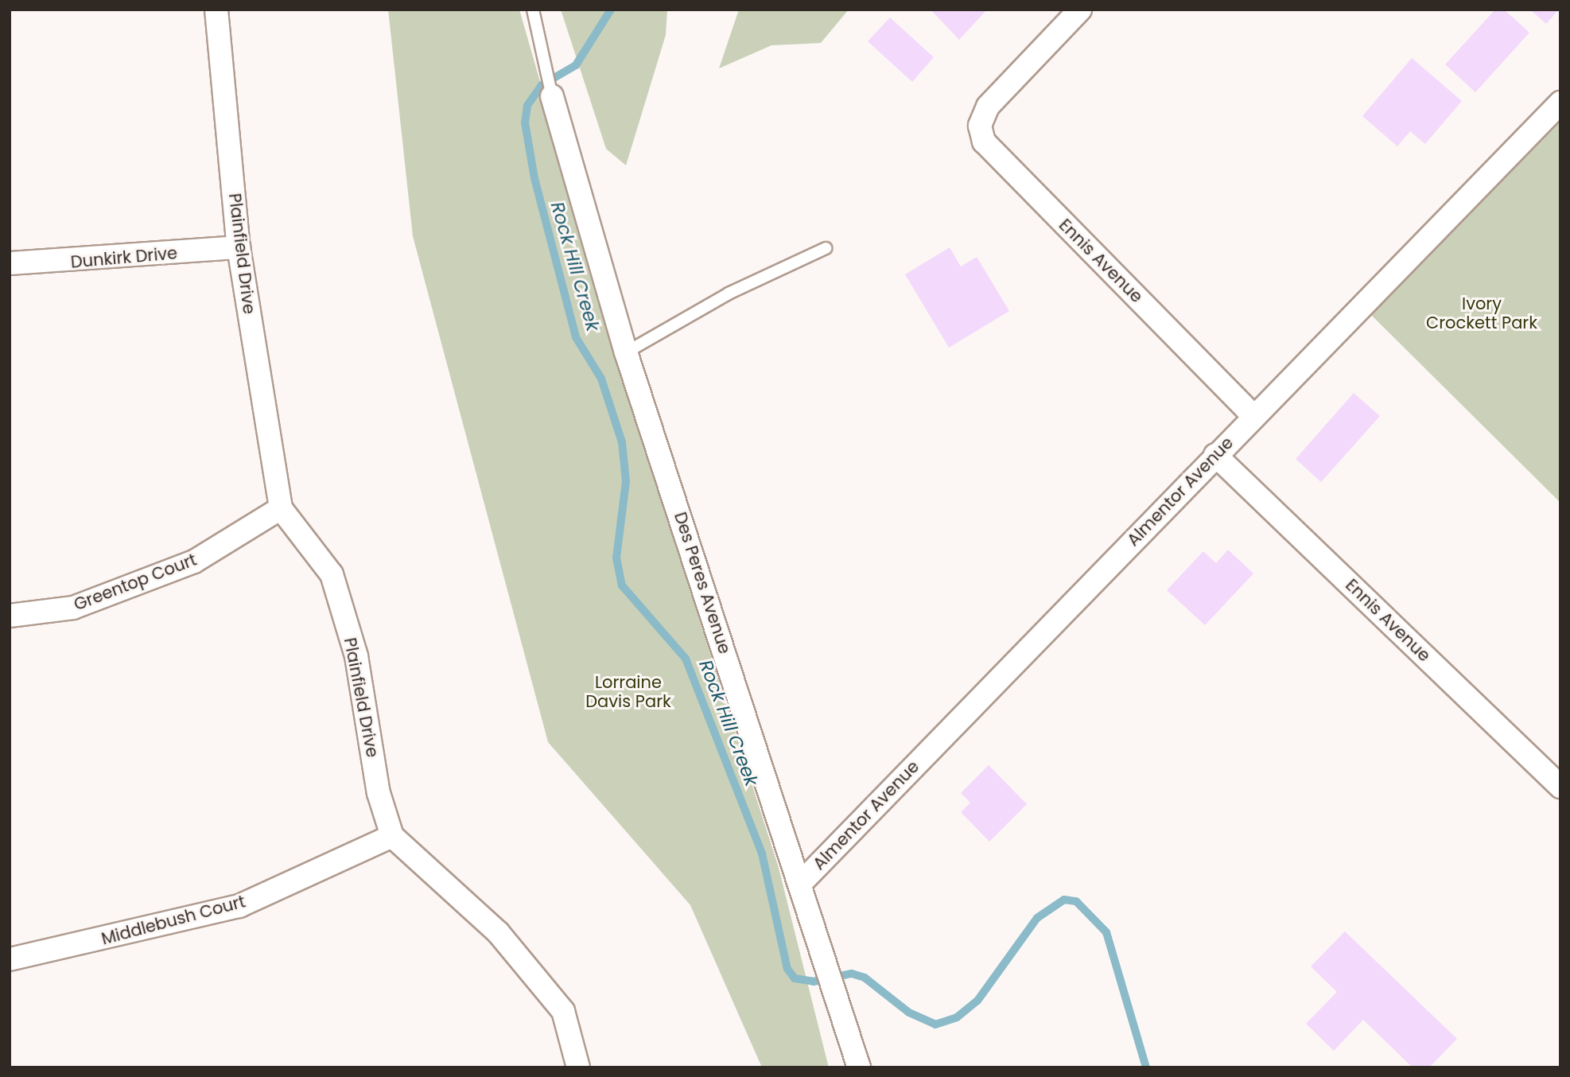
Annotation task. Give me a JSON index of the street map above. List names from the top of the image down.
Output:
{
  "streets": {
    "street": [
      "Plainfield Drive",
      "Dunkirk Drive",
      "Ennis Avenue",
      "Almentor Avenue",
      "Greentop Court",
      "Des Peres Avenue",
      "Middlebush Court"
    ]
  },
  "crossings": [
    ["Plainfield Drive", "Dunkirk Drive"],
    ["Plainfield Drive", "Greentop Court"],
    ["Plainfield Drive", "Middlebush Court"],
    ["Ennis Avenue", "Almentor Avenue"],
    ["Almentor Avenue", "Des Peres Avenue"]
  ],
  "water": ["Rock Hill Creek"],
  "parks": ["Ivory Crockett Park", "Lorraine Davis Park"]
}
